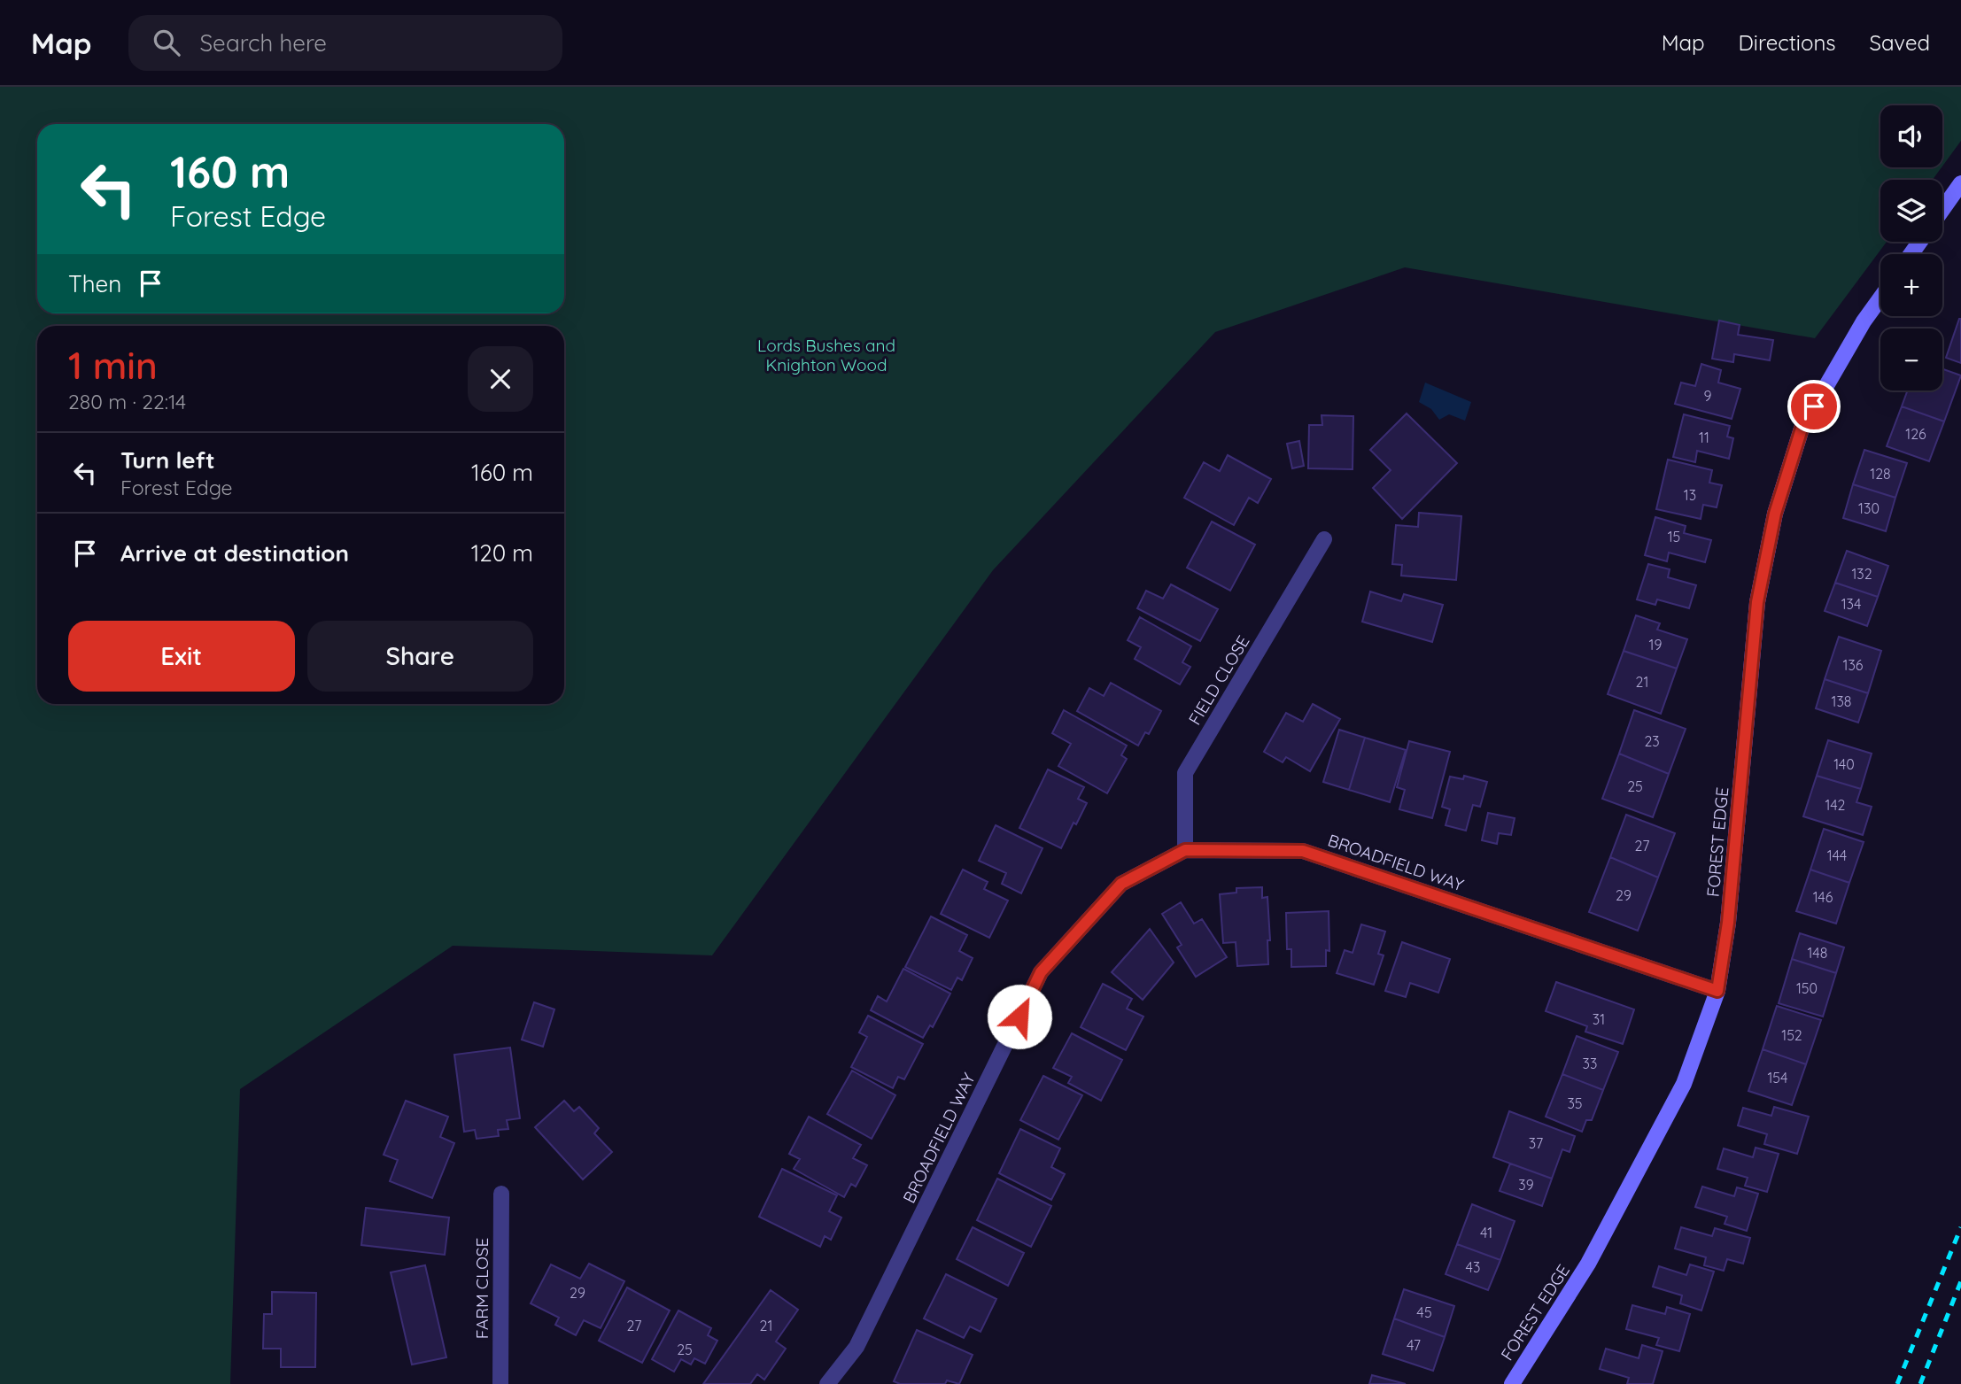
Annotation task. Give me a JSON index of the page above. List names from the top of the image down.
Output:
{
  "streets": {
    "street": [
      "FIELD CLOSE",
      "FOREST EDGE",
      "BROADFIELD WAY",
      "FARM CLOSE"
    ]
  },
  "crossings": [
    ["FIELD CLOSE", "BROADFIELD WAY"],
    ["FOREST EDGE", "BROADFIELD WAY"]
  ],
  "parks": ["Lords Bushes and Knighton Wood"],
  "house_numbers": [
    "9",
    "126",
    "11",
    "128",
    "13",
    "130",
    "15",
    "132",
    "134",
    "19",
    "136",
    "21",
    "138",
    "23",
    "140",
    "25",
    "142",
    "27",
    "144",
    "29",
    "146",
    "148",
    "150",
    "31",
    "152",
    "33",
    "154",
    "35",
    "37",
    "39",
    "41",
    "43",
    "29",
    "45",
    "27",
    "21",
    "47",
    "25"
  ],
  "page": {
    "header": "Map",
    "search": "Search here",
    "nav": ["Map", "Directions", "Saved"],
    "map_buttons": ["+", "−"],
    "turn": ["160 m", "Forest Edge"],
    "then": "Then",
    "heading": ["1 min", "280 m · 22:14"],
    "list": [
      {
        "name": "Turn left",
        "note": "Forest Edge",
        "value": "160 m"
      },
      {
        "name": "Arrive at destination",
        "value": "120 m"
      }
    ],
    "buttons": ["Exit", "Share"]
  }
}
